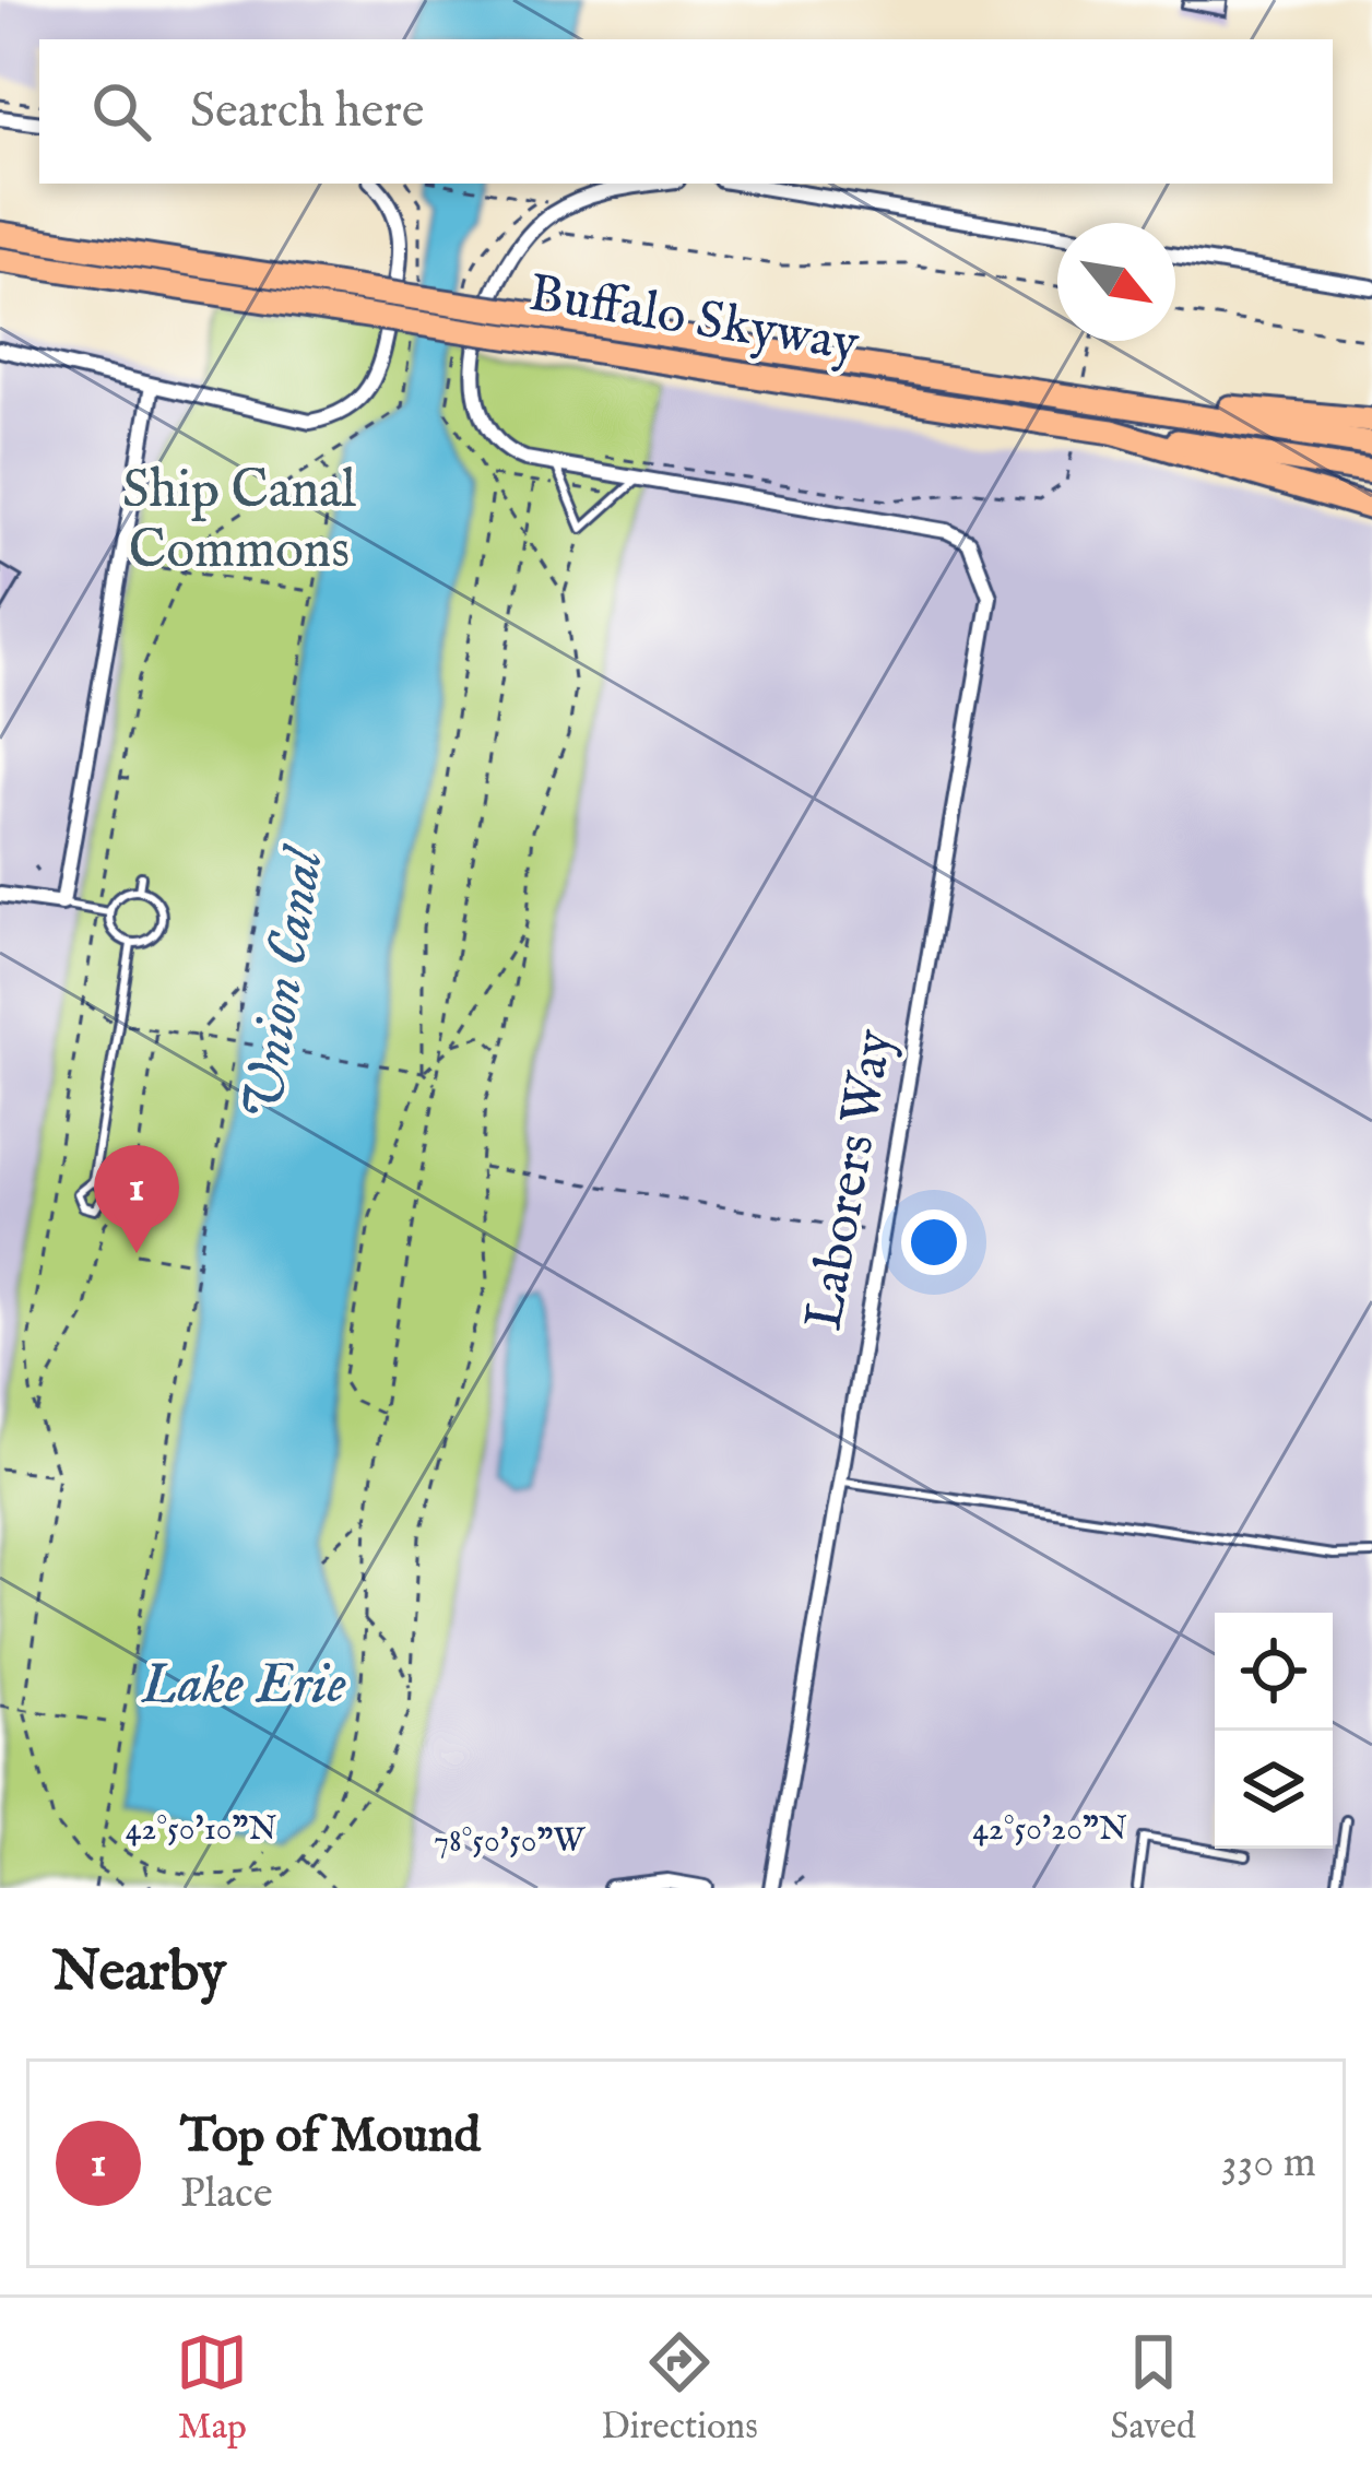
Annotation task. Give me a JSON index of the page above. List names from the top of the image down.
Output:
{
  "streets": {
    "highway": ["Buffalo Skyway"],
    "street": ["Laborers Way"]
  },
  "water": ["Union Canal", "Lake Erie"],
  "parks": ["Ship Canal Commons"],
  "north": "bottom right",
  "page": {
    "search": "Search here",
    "pins": "1",
    "heading": "Nearby",
    "list": [
      {
        "mark": "1",
        "name": "Top of Mound",
        "note": "Place",
        "value": "330 m"
      }
    ],
    "nav": ["Map", "Directions", "Saved"]
  },
  "coordinates": ["42°50'10\"N", "42°50'20\"N", "78°50'50\"W"]
}
